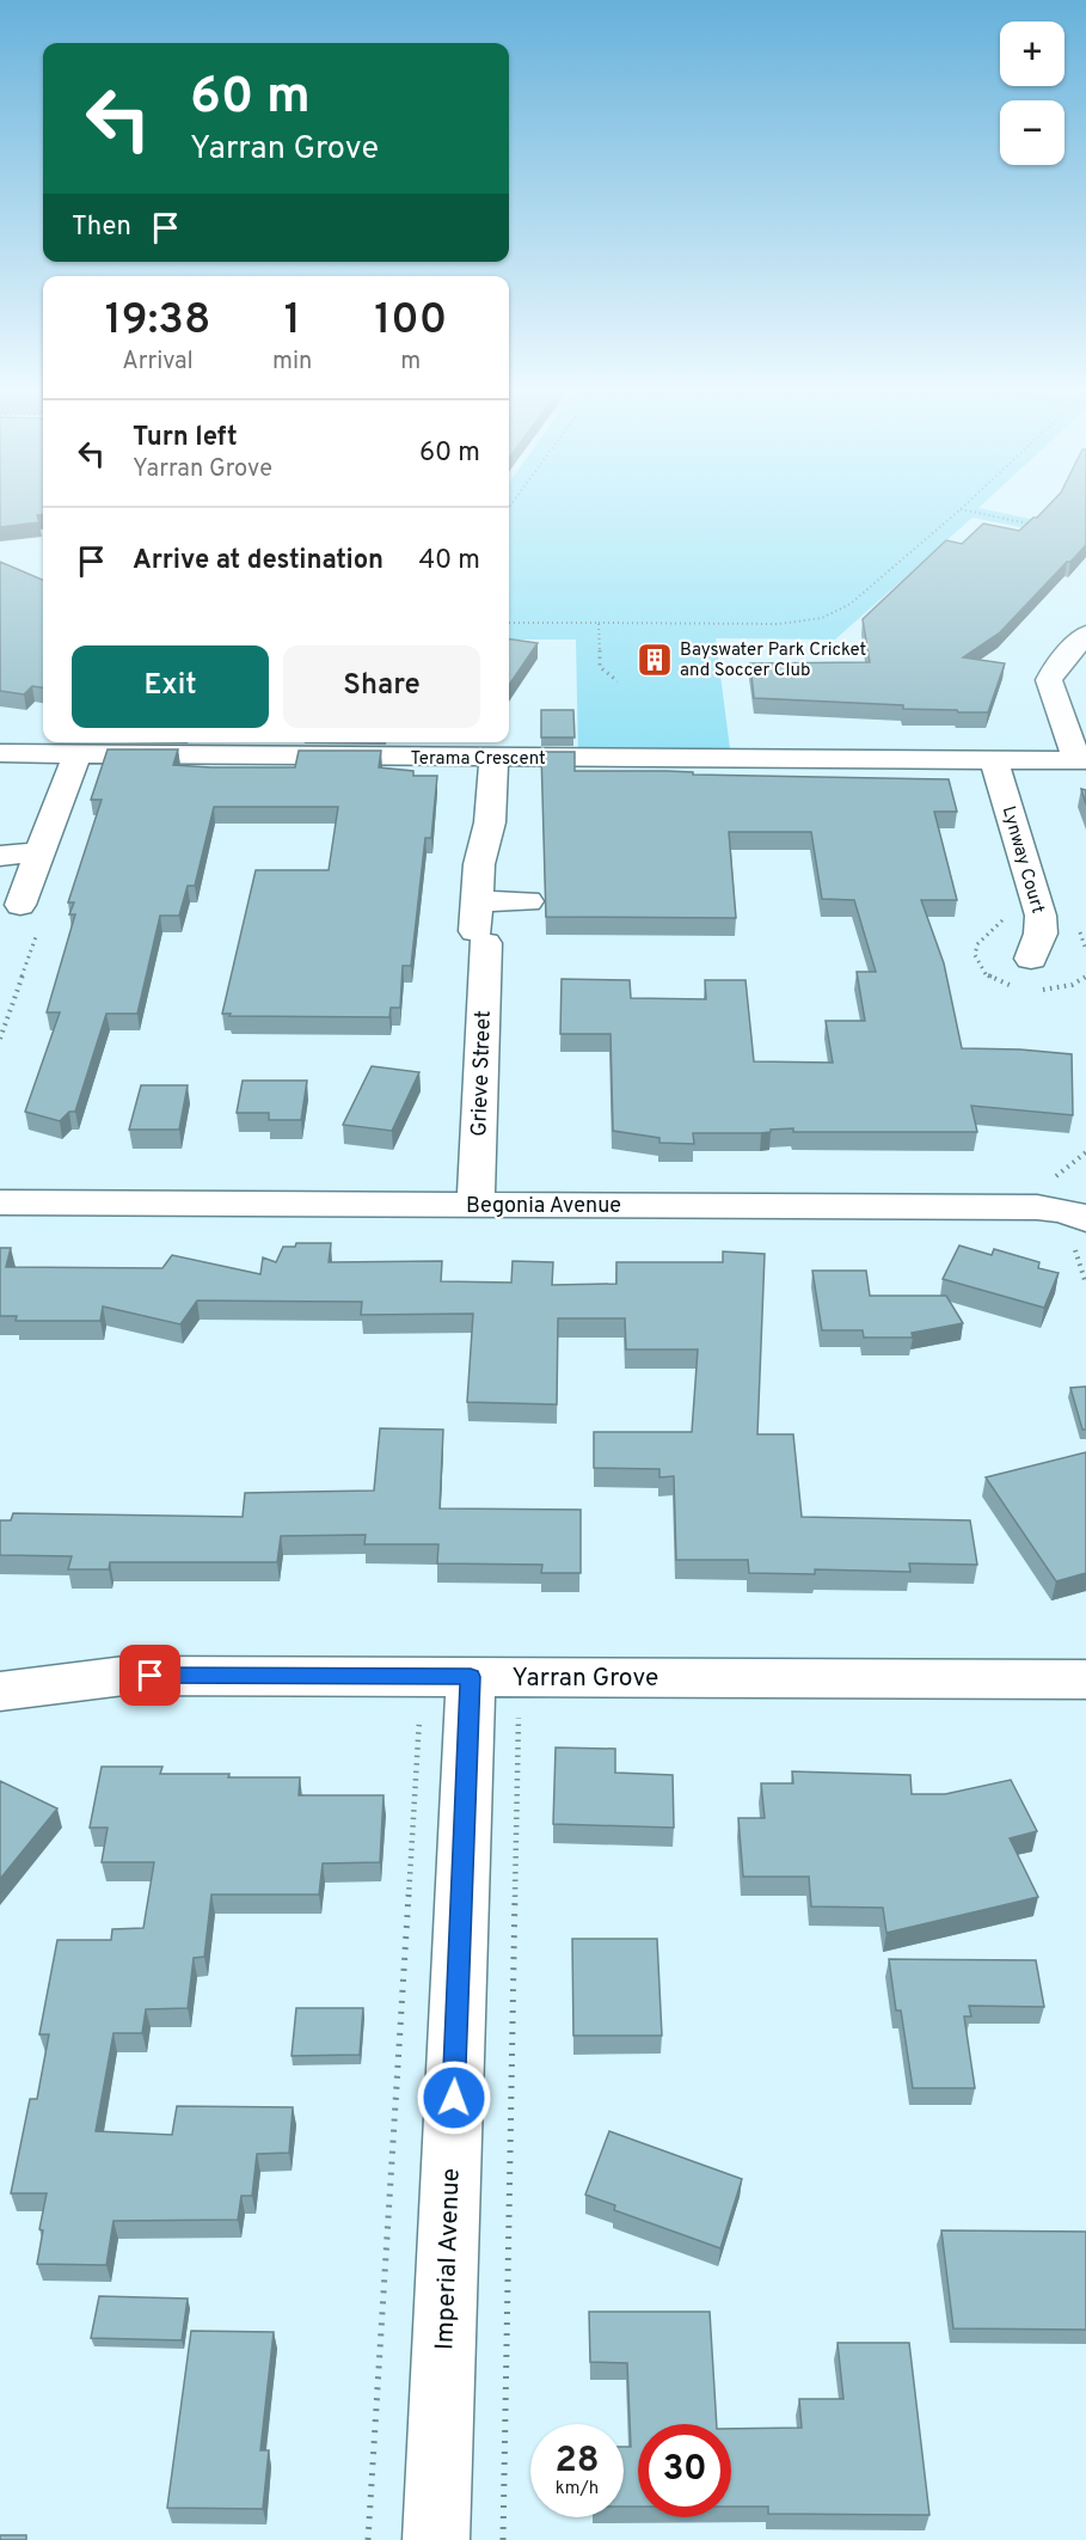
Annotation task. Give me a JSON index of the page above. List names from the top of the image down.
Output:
{
  "streets": {
    "street": [
      "Terama Crescent",
      "Lynway Court",
      "Grieve Street",
      "Begonia Avenue",
      "Yarran Grove",
      "Imperial Avenue"
    ]
  },
  "crossings": [
    ["Terama Crescent", "Lynway Court"],
    ["Terama Crescent", "Grieve Street"],
    ["Grieve Street", "Begonia Avenue"],
    ["Yarran Grove", "Imperial Avenue"]
  ],
  "places": {
    "building": ["Bayswater Park Cricket and Soccer Club"]
  },
  "page": {
    "map_buttons": ["+", "−"],
    "turn": ["60 m", "Yarran Grove"],
    "then": "Then",
    "eta": [
      "19:38",
      "Arrival",
      "1",
      "min",
      "100",
      "m"
    ],
    "list": [
      {
        "name": "Turn left",
        "note": "Yarran Grove",
        "value": "60 m"
      },
      {
        "name": "Arrive at destination",
        "value": "40 m"
      }
    ],
    "buttons": ["Exit", "Share"],
    "speed": "28 km/h",
    "limit": "30"
  }
}
